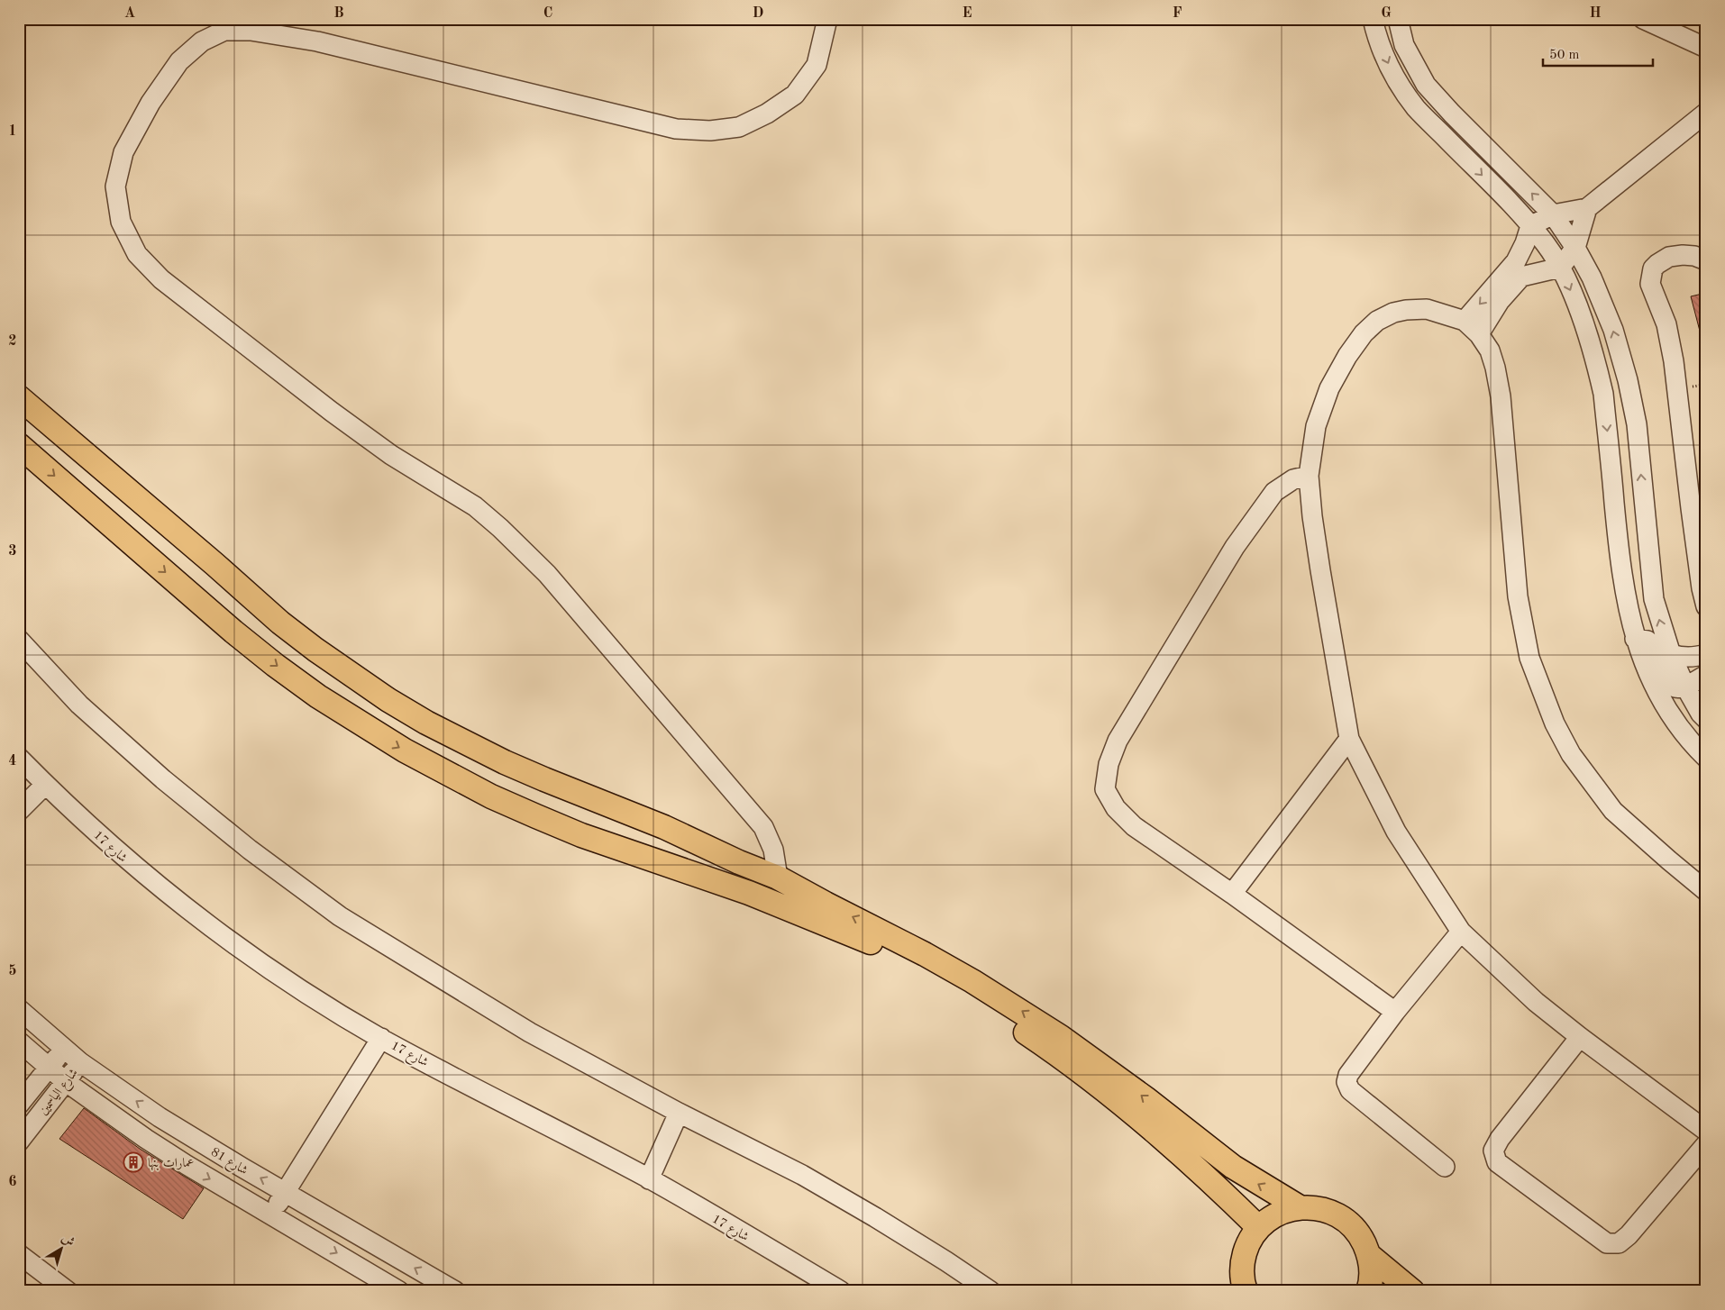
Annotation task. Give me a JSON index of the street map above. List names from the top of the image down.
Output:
{
  "streets": {
    "street": ["شارع 17", "شارع الياسمين", "شارع 81"]
  },
  "crossings": [
    ["شارع الياسمين", "شارع 81"]
  ],
  "places": {
    "building": ["عمارات بنها"]
  },
  "scale_bar": "50 m",
  "north": "top right",
  "grid": {
    "columns": [
      "A",
      "B",
      "C",
      "D",
      "E",
      "F",
      "G",
      "H"
    ],
    "rows": [
      "1",
      "2",
      "3",
      "4",
      "5",
      "6"
    ]
  }
}
